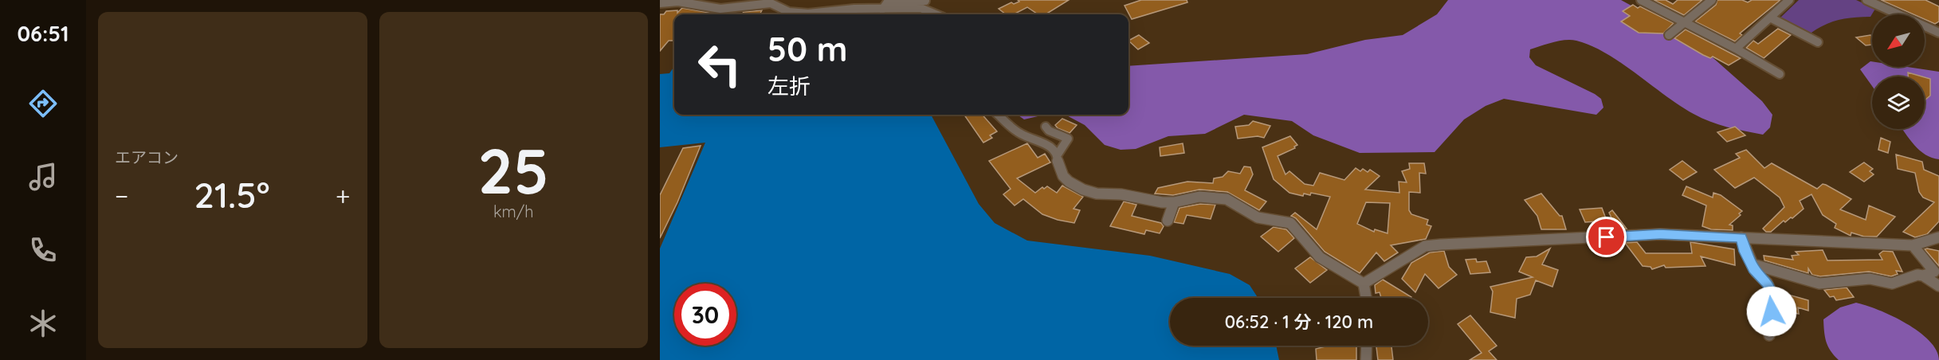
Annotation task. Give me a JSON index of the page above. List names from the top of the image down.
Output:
{
  "north": "bottom left",
  "page": {
    "tabs": "06:51",
    "tile": [
      "エアコン",
      ["25", "km/h"]
    ],
    "turn": ["50 m", "左折"],
    "heat": ["−", "21.5°", "+"],
    "limit": "30",
    "trip": "06:52 · 1 分 · 120 m"
  }
}
